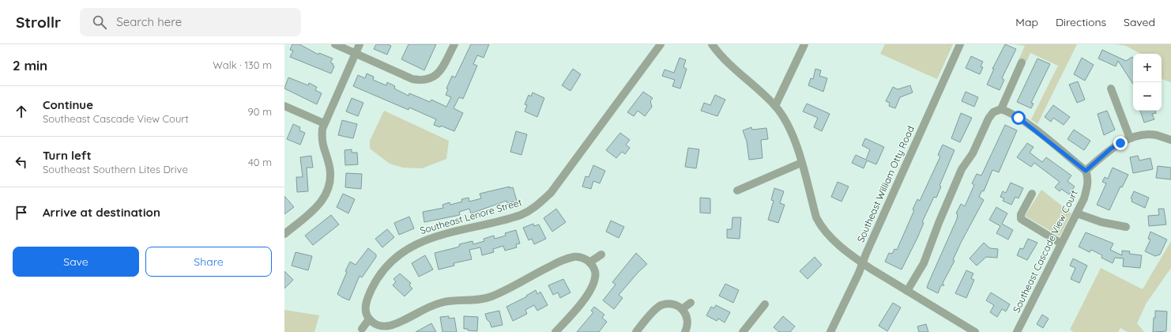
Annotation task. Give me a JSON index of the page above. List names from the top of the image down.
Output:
{
  "streets": {
    "street": ["Southeast William Otty Road", "Southeast Lenore Street", "Southeast Cascade View Court"]
  },
  "page": {
    "header": "Strollr",
    "search": "Search here",
    "nav": ["Map", "Directions", "Saved"],
    "heading": ["2 min", "Walk · 130 m"],
    "map_buttons": ["+", "−"],
    "list": [
      ["Continue", "Southeast Cascade View Court", "90 m"],
      ["Turn left", "Southeast Southern Lites Drive", "40 m"],
      "Arrive at destination"
    ],
    "buttons": ["Save", "Share"]
  }
}
